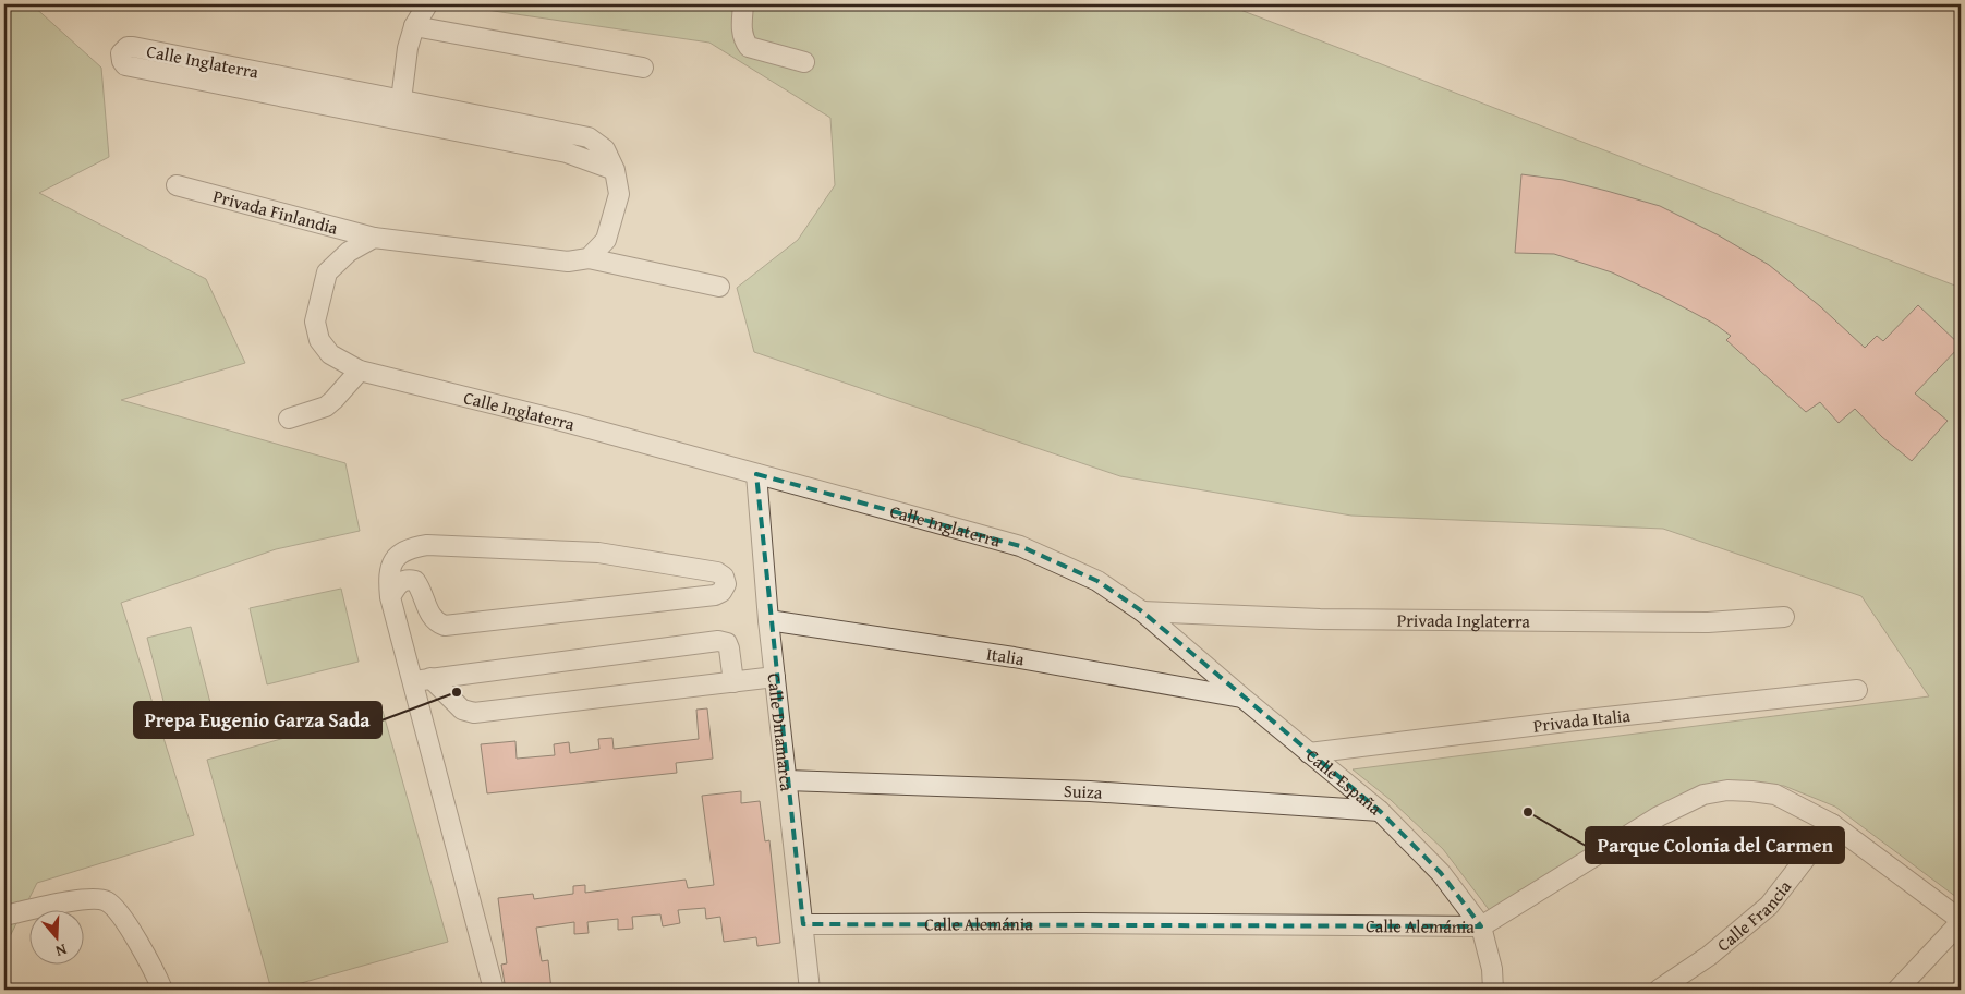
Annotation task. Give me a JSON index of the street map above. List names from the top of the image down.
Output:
{
  "streets": {
    "street": [
      "Calle Inglaterra",
      "Privada Finlandia",
      "Privada Inglaterra",
      "Italia",
      "Privada Italia",
      "Calle Dinamarca",
      "Calle España",
      "Suiza",
      "Calle Francia",
      "Calle Alemánia"
    ]
  },
  "crossings": [
    ["Calle Inglaterra", "Privada Finlandia"],
    ["Calle Inglaterra", "Privada Inglaterra"],
    ["Calle Inglaterra", "Calle Dinamarca"],
    ["Calle Inglaterra", "Calle España"],
    ["Privada Inglaterra", "Calle España"],
    ["Italia", "Calle Dinamarca"],
    ["Italia", "Calle España"],
    ["Privada Italia", "Calle España"],
    ["Calle Dinamarca", "Suiza"],
    ["Calle Dinamarca", "Calle Alemánia"],
    ["Calle España", "Suiza"],
    ["Calle España", "Calle Alemánia"],
    ["Calle Francia", "Calle Alemánia"]
  ],
  "places": ["Prepa Eugenio Garza Sada", "Parque Colonia del Carmen"],
  "north": "bottom"
}
